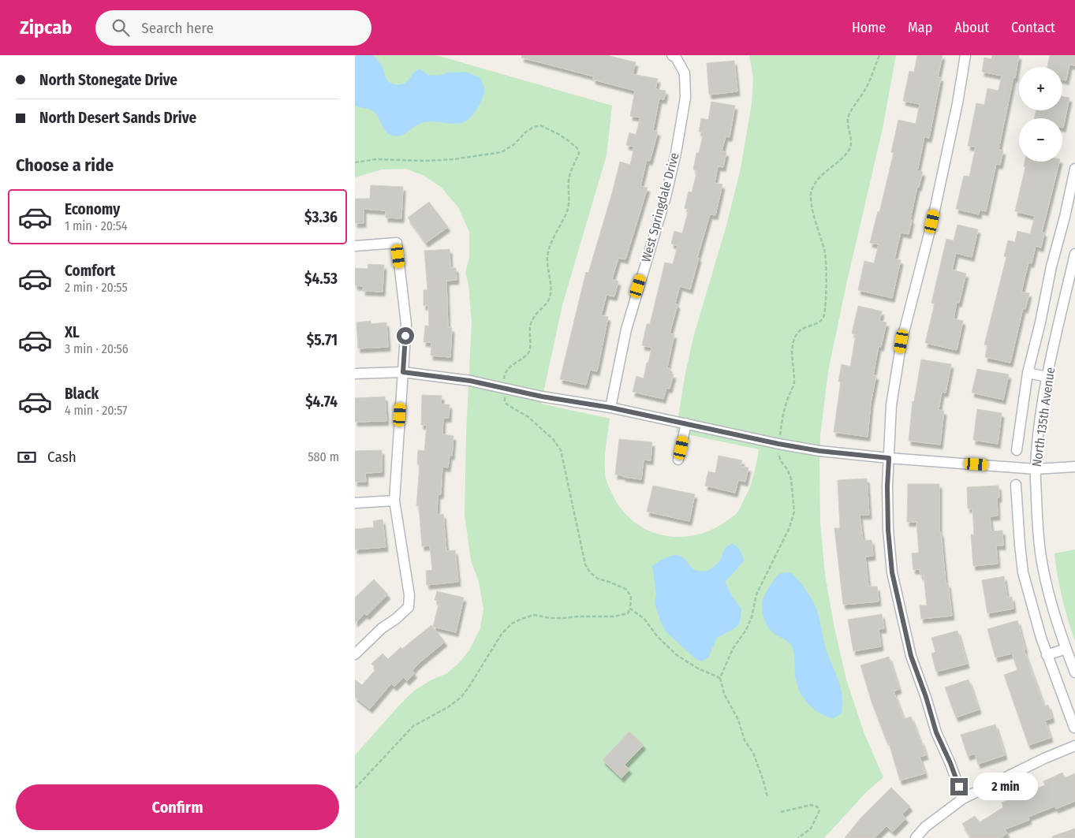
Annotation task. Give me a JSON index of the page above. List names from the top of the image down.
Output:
{
  "streets": {
    "street": ["West Springdale Drive", "North 135th Avenue"]
  },
  "page": {
    "header": "Zipcab",
    "search": "Search here",
    "nav": [
      "Home",
      "Map",
      "About",
      "Contact"
    ],
    "banner": ["North Stonegate Drive", "North Desert Sands Drive"],
    "map_buttons": ["+", "−"],
    "heading": "Choose a ride",
    "list": [
      {
        "name": "Economy",
        "note": "1 min · 20:54",
        "value": "$3.36"
      },
      {
        "name": "Comfort",
        "note": "2 min · 20:55",
        "value": "$4.53"
      },
      {
        "name": "XL",
        "note": "3 min · 20:56",
        "value": "$5.71"
      },
      {
        "name": "Black",
        "note": "4 min · 20:57",
        "value": "$4.74"
      }
    ],
    "pay": ["Cash", "580 m"],
    "bubble": "2 min",
    "buttons": "Confirm"
  }
}
